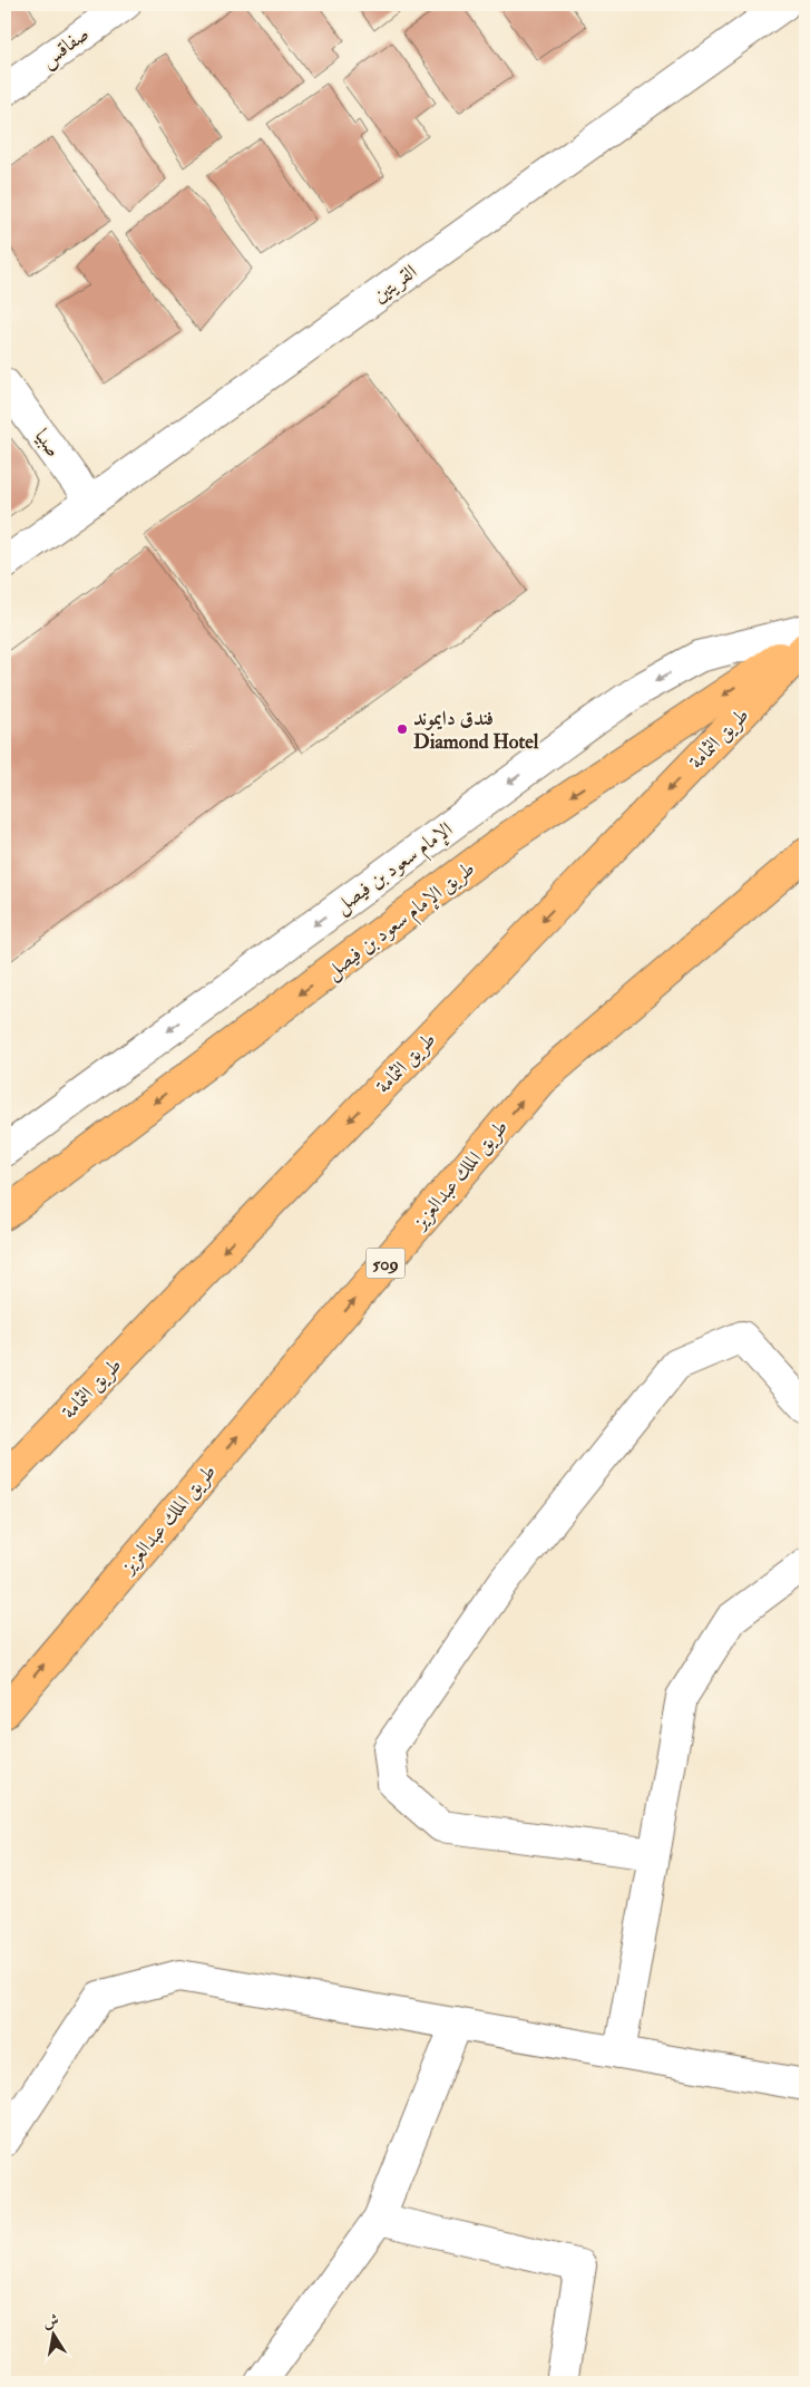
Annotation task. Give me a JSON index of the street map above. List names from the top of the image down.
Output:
{
  "streets": {
    "main road": [
      "طريق الثمامة",
      "طريق الإمام سعود بن فيصل",
      "طريق الملك عبدالعزيز",
      "509"
    ],
    "street": [
      "صفاقس",
      "القريتين",
      "صبيا",
      "الإمام سعود بن فيصل"
    ]
  },
  "crossings": [
    ["القريتين", "صبيا"]
  ],
  "one_way": [
    "طريق الثمامة",
    "الإمام سعود بن فيصل",
    "طريق الإمام سعود بن فيصل",
    "طريق الملك عبدالعزيز"
  ],
  "places": ["فندق دايموند Diamond Hotel"],
  "north": "top"
}
